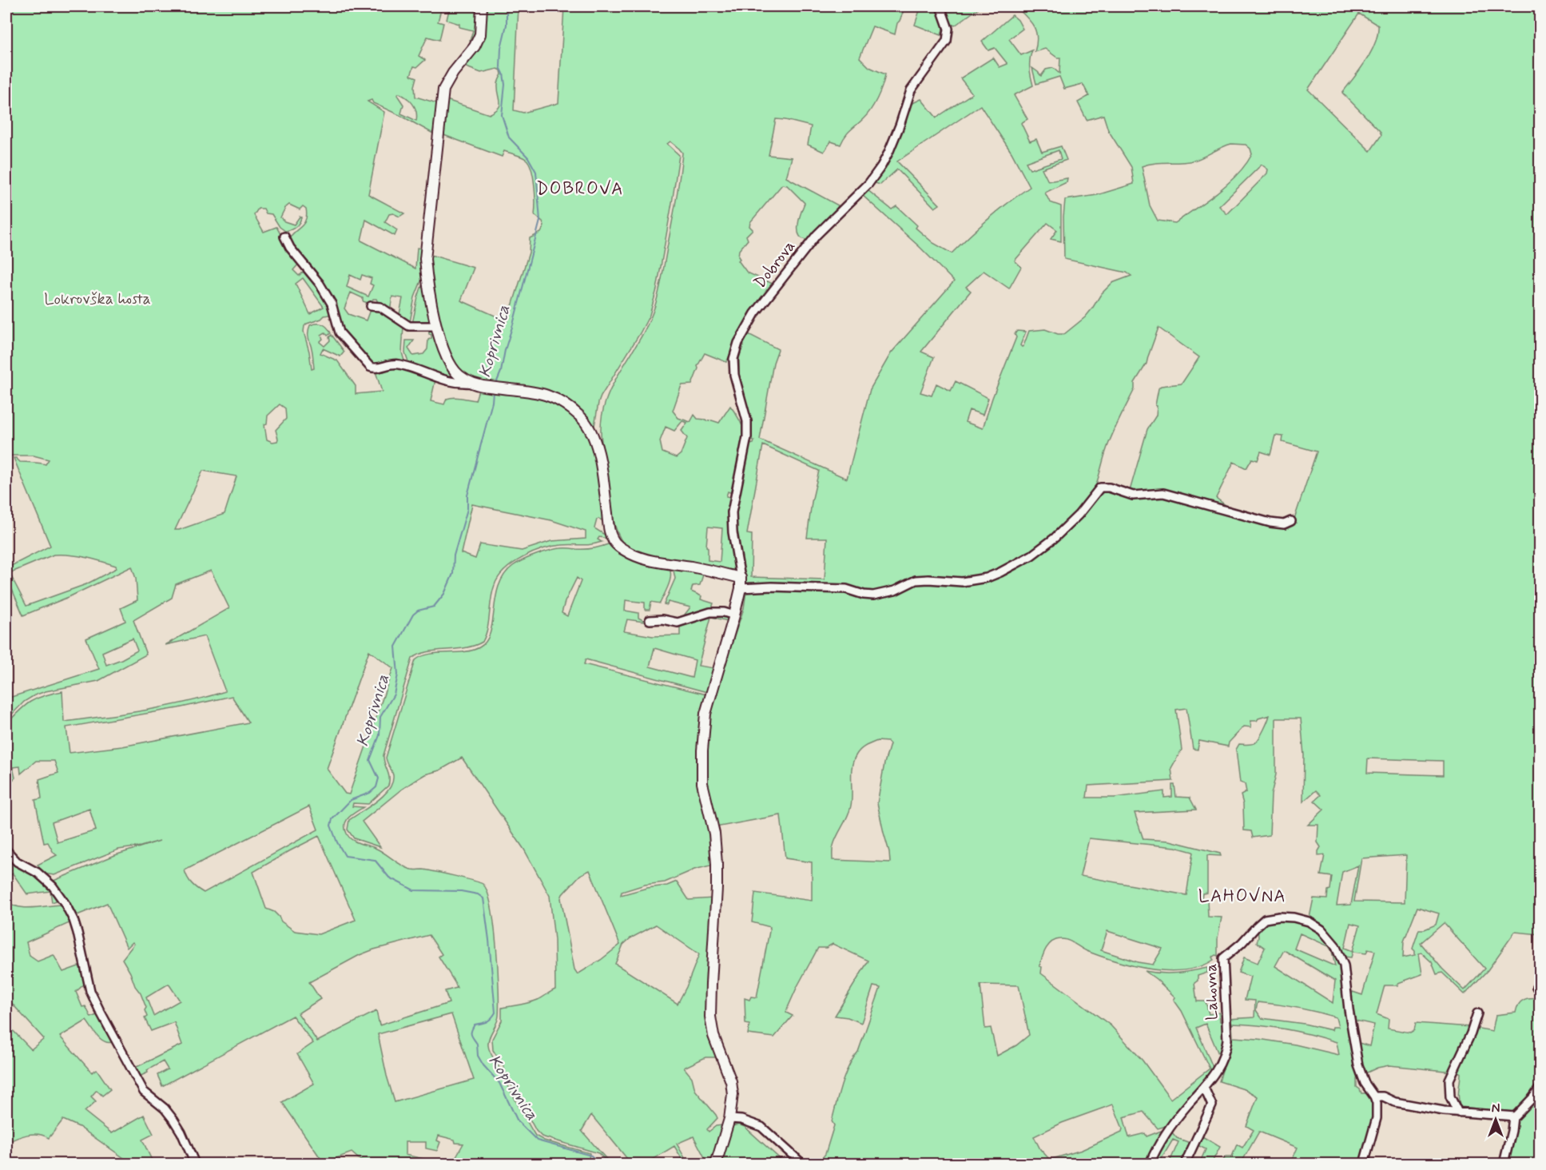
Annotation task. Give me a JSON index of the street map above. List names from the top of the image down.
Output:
{
  "streets": {
    "street": ["Dobrova", "Lahovna"]
  },
  "districts": ["DOBROVA", "LAHOVNA"],
  "water": ["Koprivnica"],
  "parks": ["Lokrovška hosta"],
  "north": "top"
}
